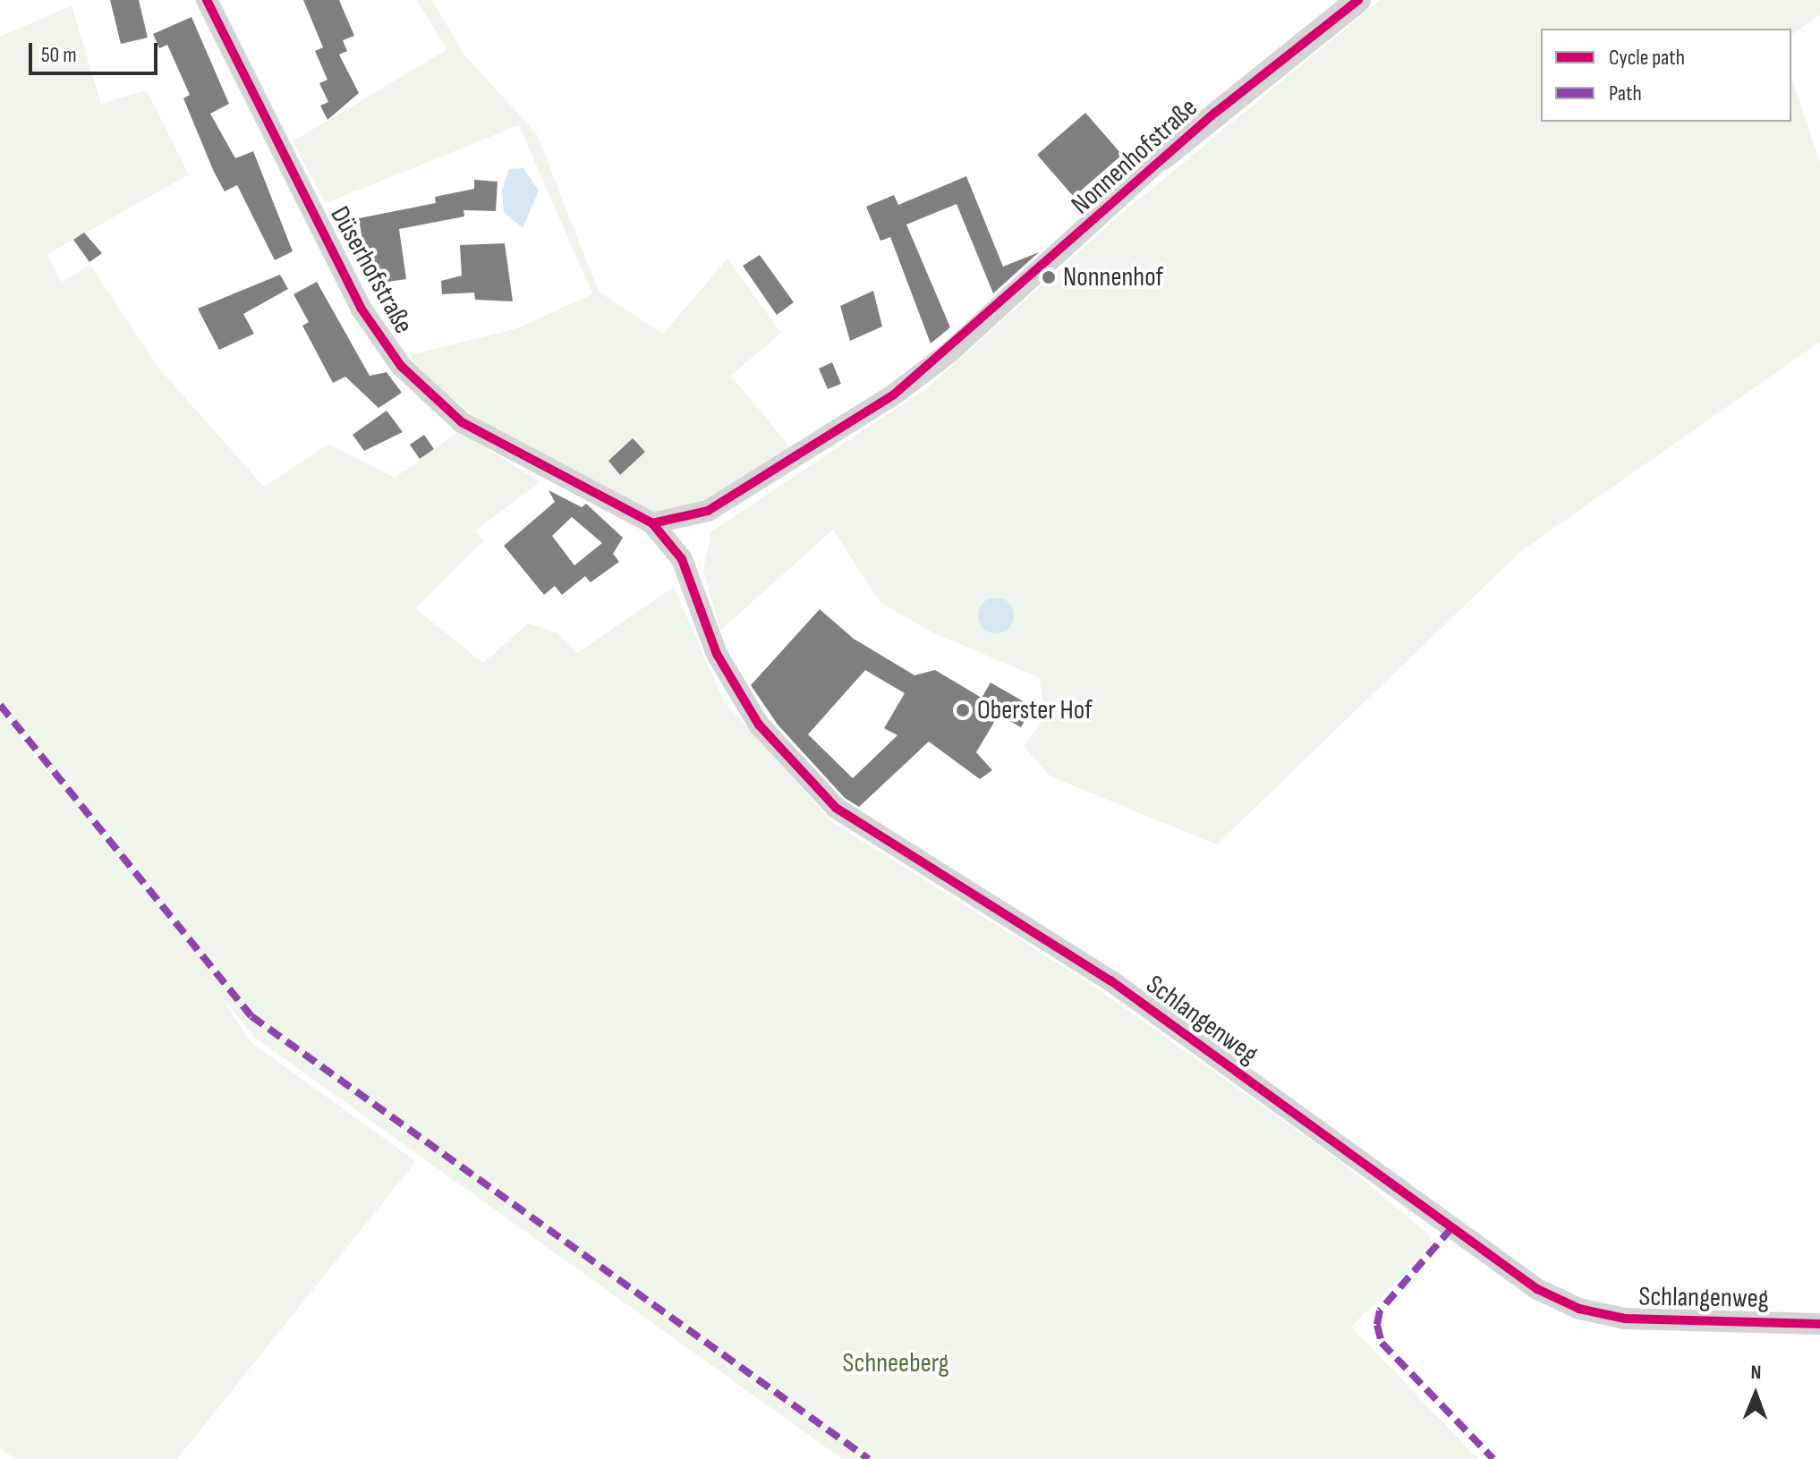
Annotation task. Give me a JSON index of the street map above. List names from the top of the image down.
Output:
{
  "streets": {
    "street": ["Nonnenhofstraße", "Düserhofstraße", "Schlangenweg"]
  },
  "crossings": [
    ["Nonnenhofstraße", "Düserhofstraße"],
    ["Düserhofstraße", "Schlangenweg"]
  ],
  "parks": ["Schneeberg"],
  "places": ["Nonnenhof", "Oberster Hof"],
  "legend": ["Cycle path", "Path"],
  "scale_bar": "50 m",
  "north": "top"
}
